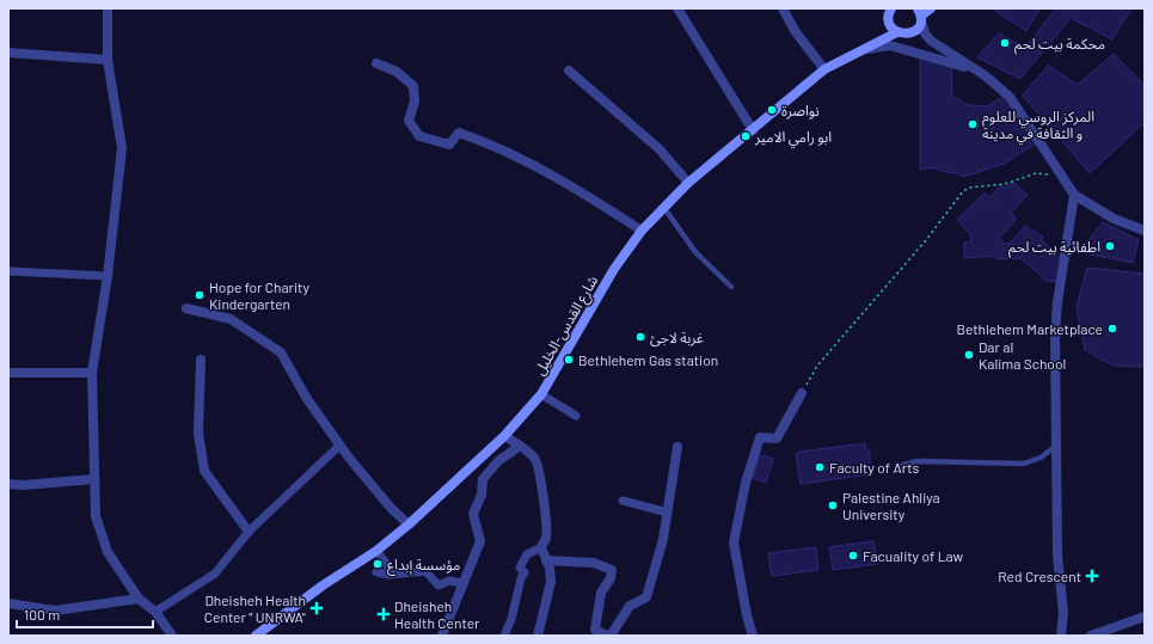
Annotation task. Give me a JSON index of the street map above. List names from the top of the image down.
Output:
{
  "streets": {
    "main road": ["شارع القدس-الخليل"]
  },
  "places": {
    "other": [
      "محكمة بيت لحم",
      "نواصرة",
      "المركز الروسي للعلوم و الثقافة في مدينة",
      "ابو رامي الامير",
      "اطفائية بيت لحم",
      "Hope for Charity Kindergarten",
      "Bethlehem Marketplace",
      "غربة لاجئ",
      "Dar al Kalima School",
      "Bethlehem Gas station",
      "Faculty of Arts",
      "Palestine Ahliya University",
      "Facuality of Law",
      "مؤسسة إبداع"
    ],
    "health": ["Red Crescent", "Dheisheh Health Center \" UNRWA\"", "Dheisheh Health Center"]
  },
  "scale_bar": "100 m"
}
